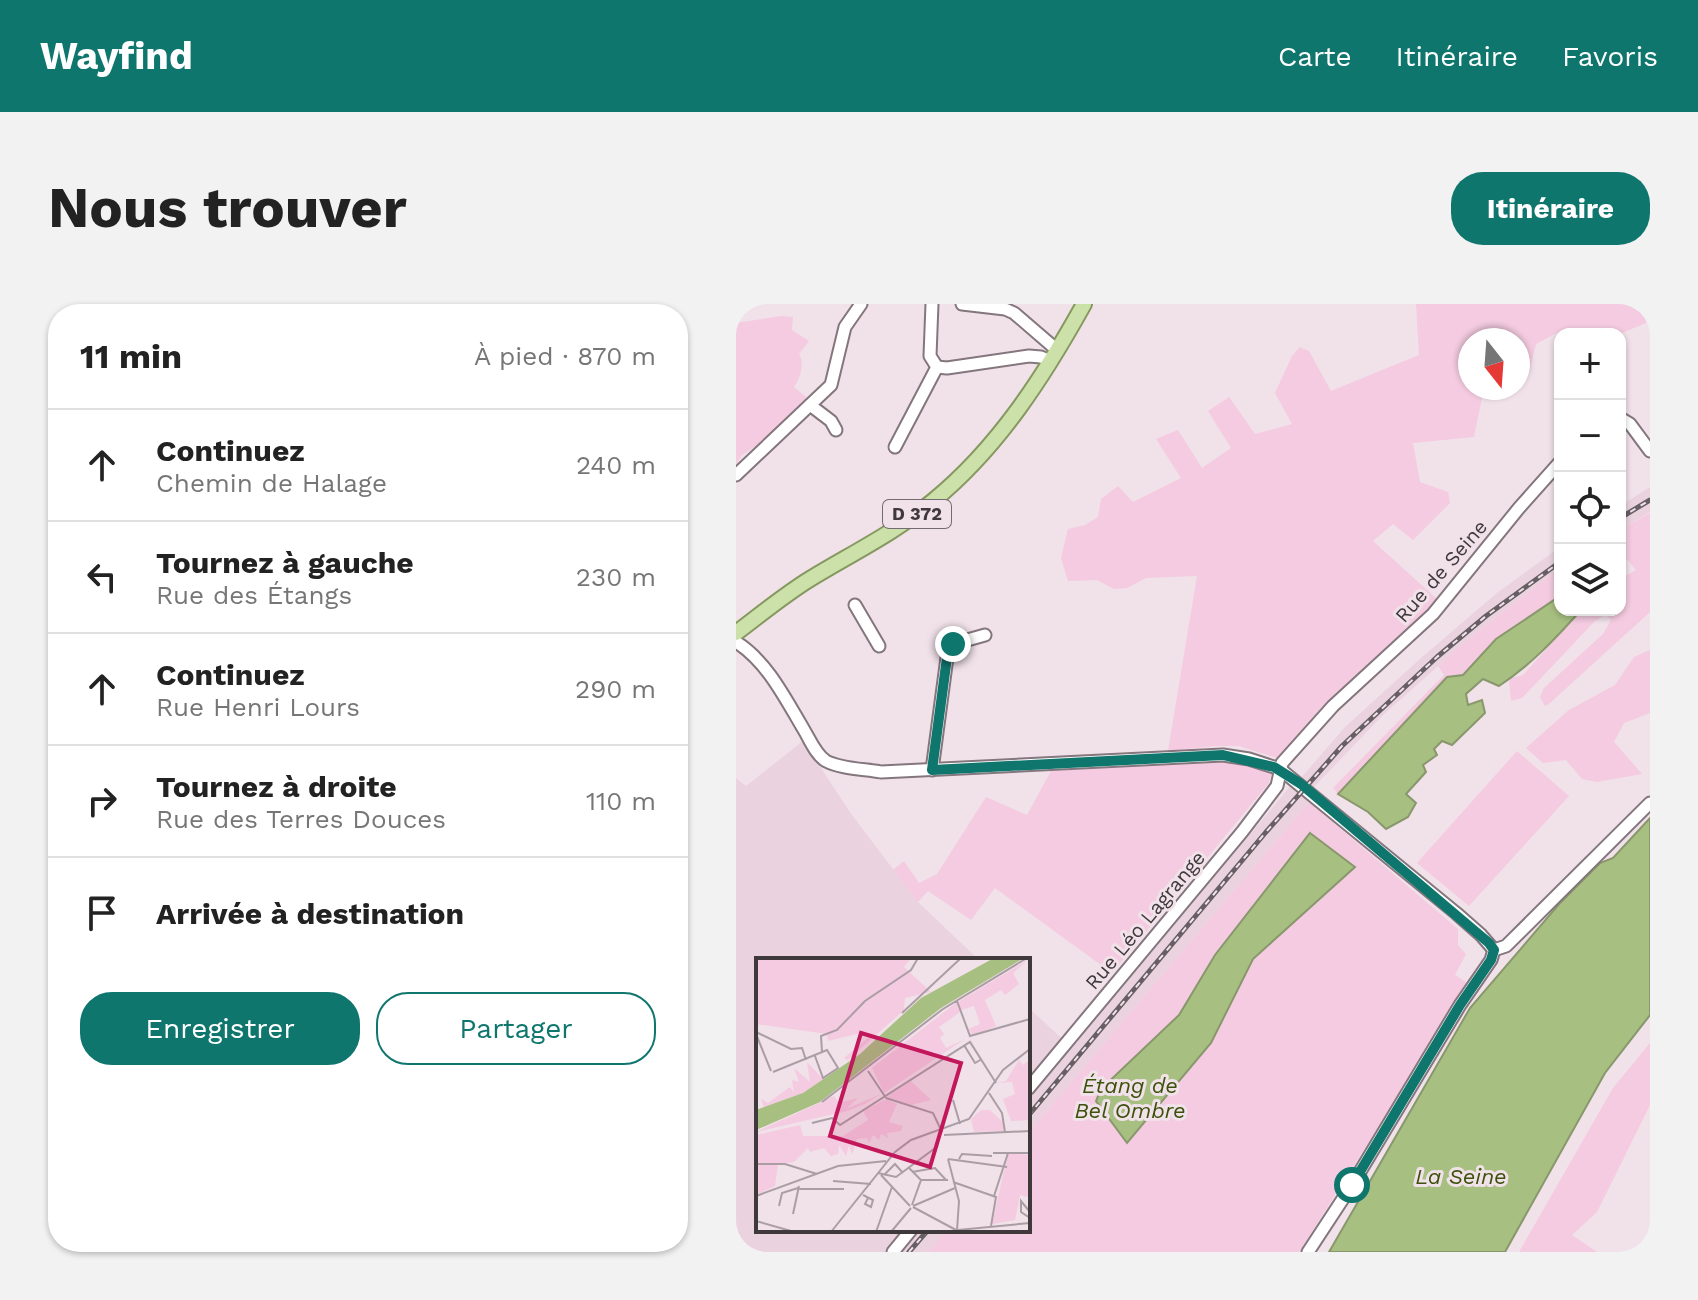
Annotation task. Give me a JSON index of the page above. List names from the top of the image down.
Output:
{
  "streets": {
    "main road": ["D 372"],
    "street": ["Rue de Seine", "Rue Léo Lagrange"]
  },
  "crossings": [
    ["Rue de Seine", "Rue Léo Lagrange"]
  ],
  "water": ["Étang de Bel Ombre", "La Seine"],
  "north": "bottom",
  "page": {
    "header": "Wayfind",
    "nav": ["Carte", "Itinéraire", "Favoris"],
    "buttons": [
      "Itinéraire",
      ["Enregistrer", "Partager"]
    ],
    "title": "Nous trouver",
    "heading": ["11 min", "À pied · 870 m"],
    "map_buttons": ["+", "−"],
    "list": [
      ["Continuez", "Chemin de Halage", "240 m"],
      ["Tournez à gauche", "Rue des Étangs", "230 m"],
      ["Continuez", "Rue Henri Lours", "290 m"],
      ["Tournez à droite", "Rue des Terres Douces", "110 m"],
      "Arrivée à destination"
    ]
  }
}
